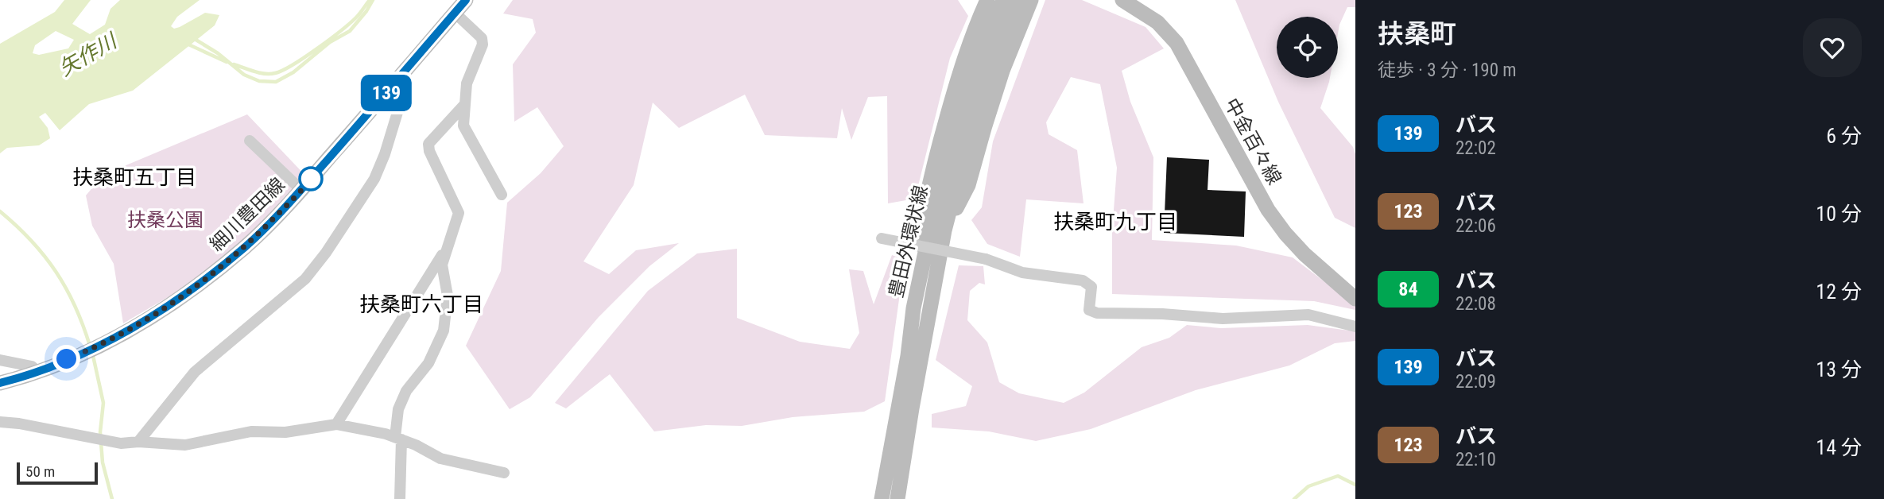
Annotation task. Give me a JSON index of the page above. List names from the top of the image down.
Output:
{
  "streets": {
    "street": ["中金百々線", "細川豊田線", "豊田外環状線"]
  },
  "districts": ["扶桑町五丁目", "扶桑町九丁目", "扶桑町六丁目"],
  "water": ["矢作川"],
  "parks": ["扶桑公園"],
  "lines": ["bus line 139"],
  "scale_bar": "50 m",
  "page": {
    "on_map": "139",
    "heading": ["扶桑町", "徒歩 · 3 分 · 190 m"],
    "list": [
      {
        "mark": "139",
        "name": "バス",
        "note": "22:02",
        "value": "6 分"
      },
      {
        "mark": "123",
        "name": "バス",
        "note": "22:06",
        "value": "10 分"
      },
      {
        "mark": "84",
        "name": "バス",
        "note": "22:08",
        "value": "12 分"
      },
      {
        "mark": "139",
        "name": "バス",
        "note": "22:09",
        "value": "13 分"
      },
      {
        "mark": "123",
        "name": "バス",
        "note": "22:10",
        "value": "14 分"
      }
    ],
    "scale": "50 m"
  }
}
